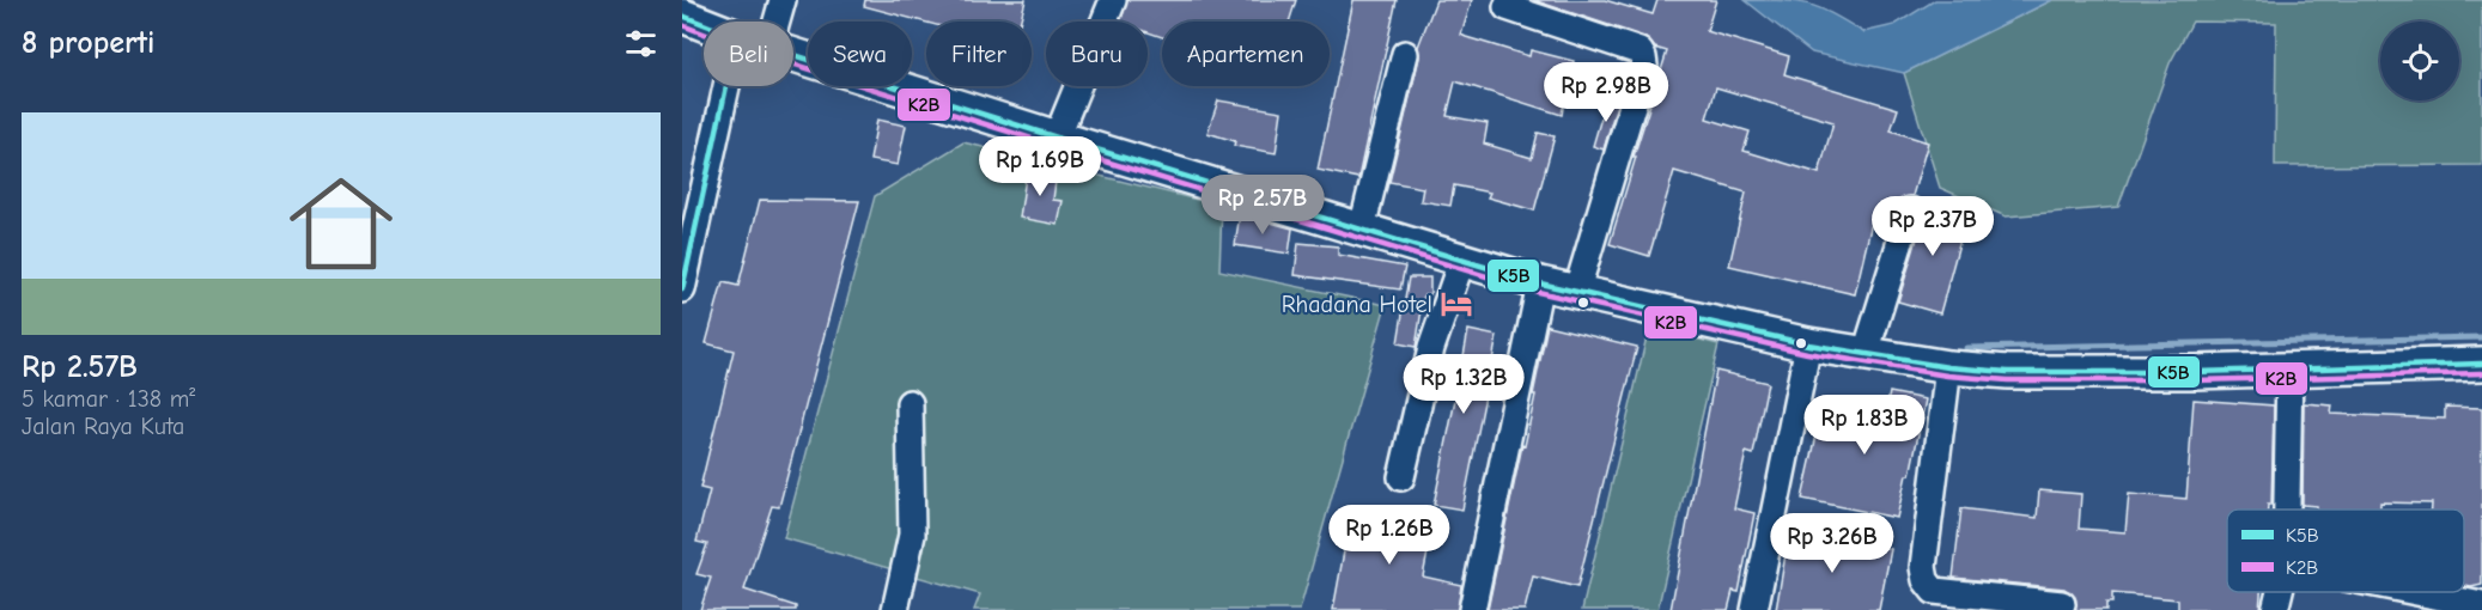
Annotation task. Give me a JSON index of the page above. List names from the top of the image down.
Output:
{
  "places": {
    "hotel": ["Rhadana Hotel"]
  },
  "lines": ["transit line K5B", "transit line K2B"],
  "legend": ["K5B", "K2B"],
  "page": {
    "heading": "8 properti",
    "chip": [
      "Beli",
      "Sewa",
      "Filter",
      "Baru",
      "Apartemen"
    ],
    "price": [
      "Rp 2.98B",
      "Rp 1.69B",
      "Rp 2.57B",
      "Rp 2.37B",
      "Rp 1.32B",
      "Rp 1.83B",
      "Rp 1.26B",
      "Rp 3.26B"
    ],
    "list": [
      {
        "name": "Rp 2.57B",
        "note": "5 kamar · 138 m² · Jalan Raya Kuta"
      }
    ]
  }
}
